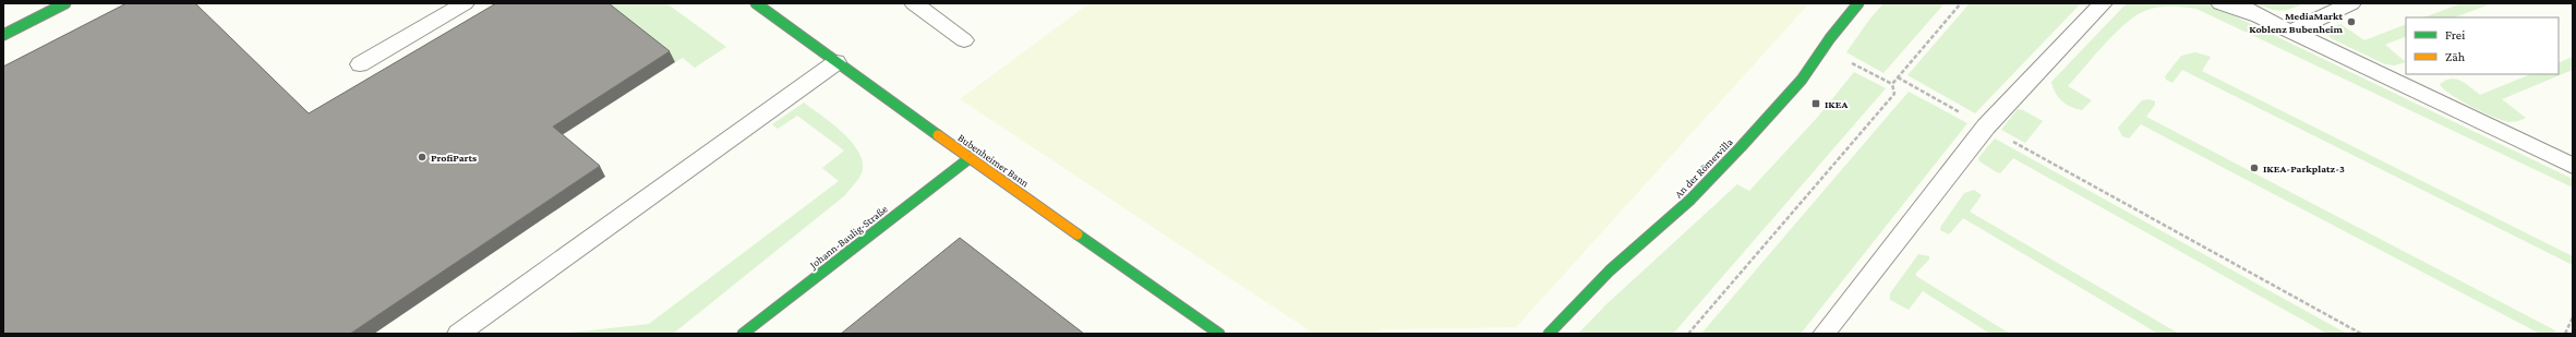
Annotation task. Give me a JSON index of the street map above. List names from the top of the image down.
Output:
{
  "streets": {
    "street": ["Bubenheimer Bann", "An der Römervilla", "Johann-Baulig-Straße"]
  },
  "crossings": [
    ["Bubenheimer Bann", "Johann-Baulig-Straße"]
  ],
  "places": {
    "other": ["MediaMarkt Koblenz Bubenheim", "ProfiParts", "IKEA-Parkplatz-3"],
    "transit": ["IKEA"]
  },
  "legend": ["Frei", "Zäh"]
}
